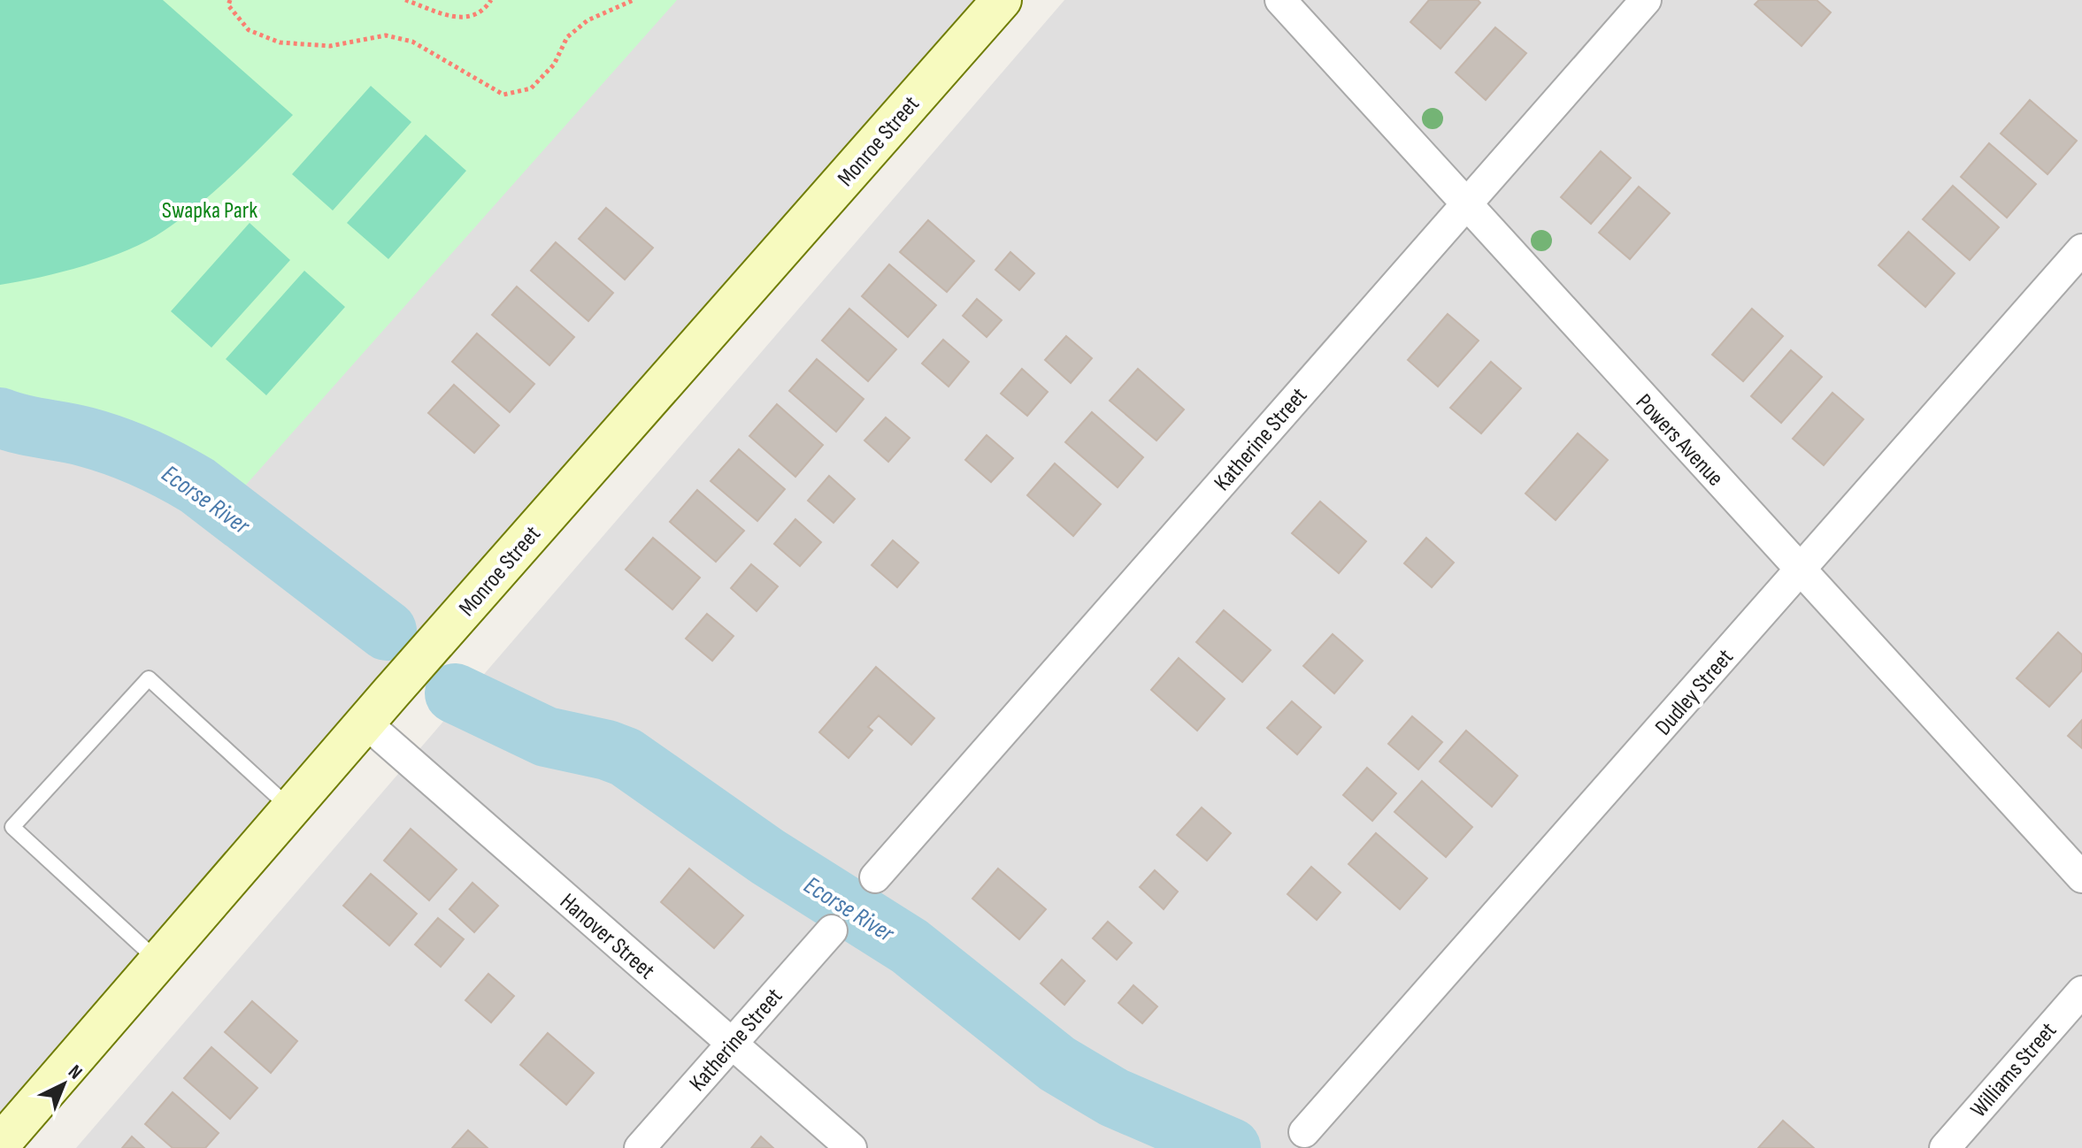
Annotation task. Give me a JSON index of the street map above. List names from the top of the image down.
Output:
{
  "streets": {
    "street": [
      "Monroe Street",
      "Katherine Street",
      "Powers Avenue",
      "Dudley Street",
      "Hanover Street",
      "Williams Street"
    ]
  },
  "crossings": [
    ["Monroe Street", "Hanover Street"],
    ["Katherine Street", "Powers Avenue"],
    ["Katherine Street", "Hanover Street"],
    ["Powers Avenue", "Dudley Street"]
  ],
  "water": ["Ecorse River"],
  "parks": ["Swapka Park"],
  "north": "top right"
}
